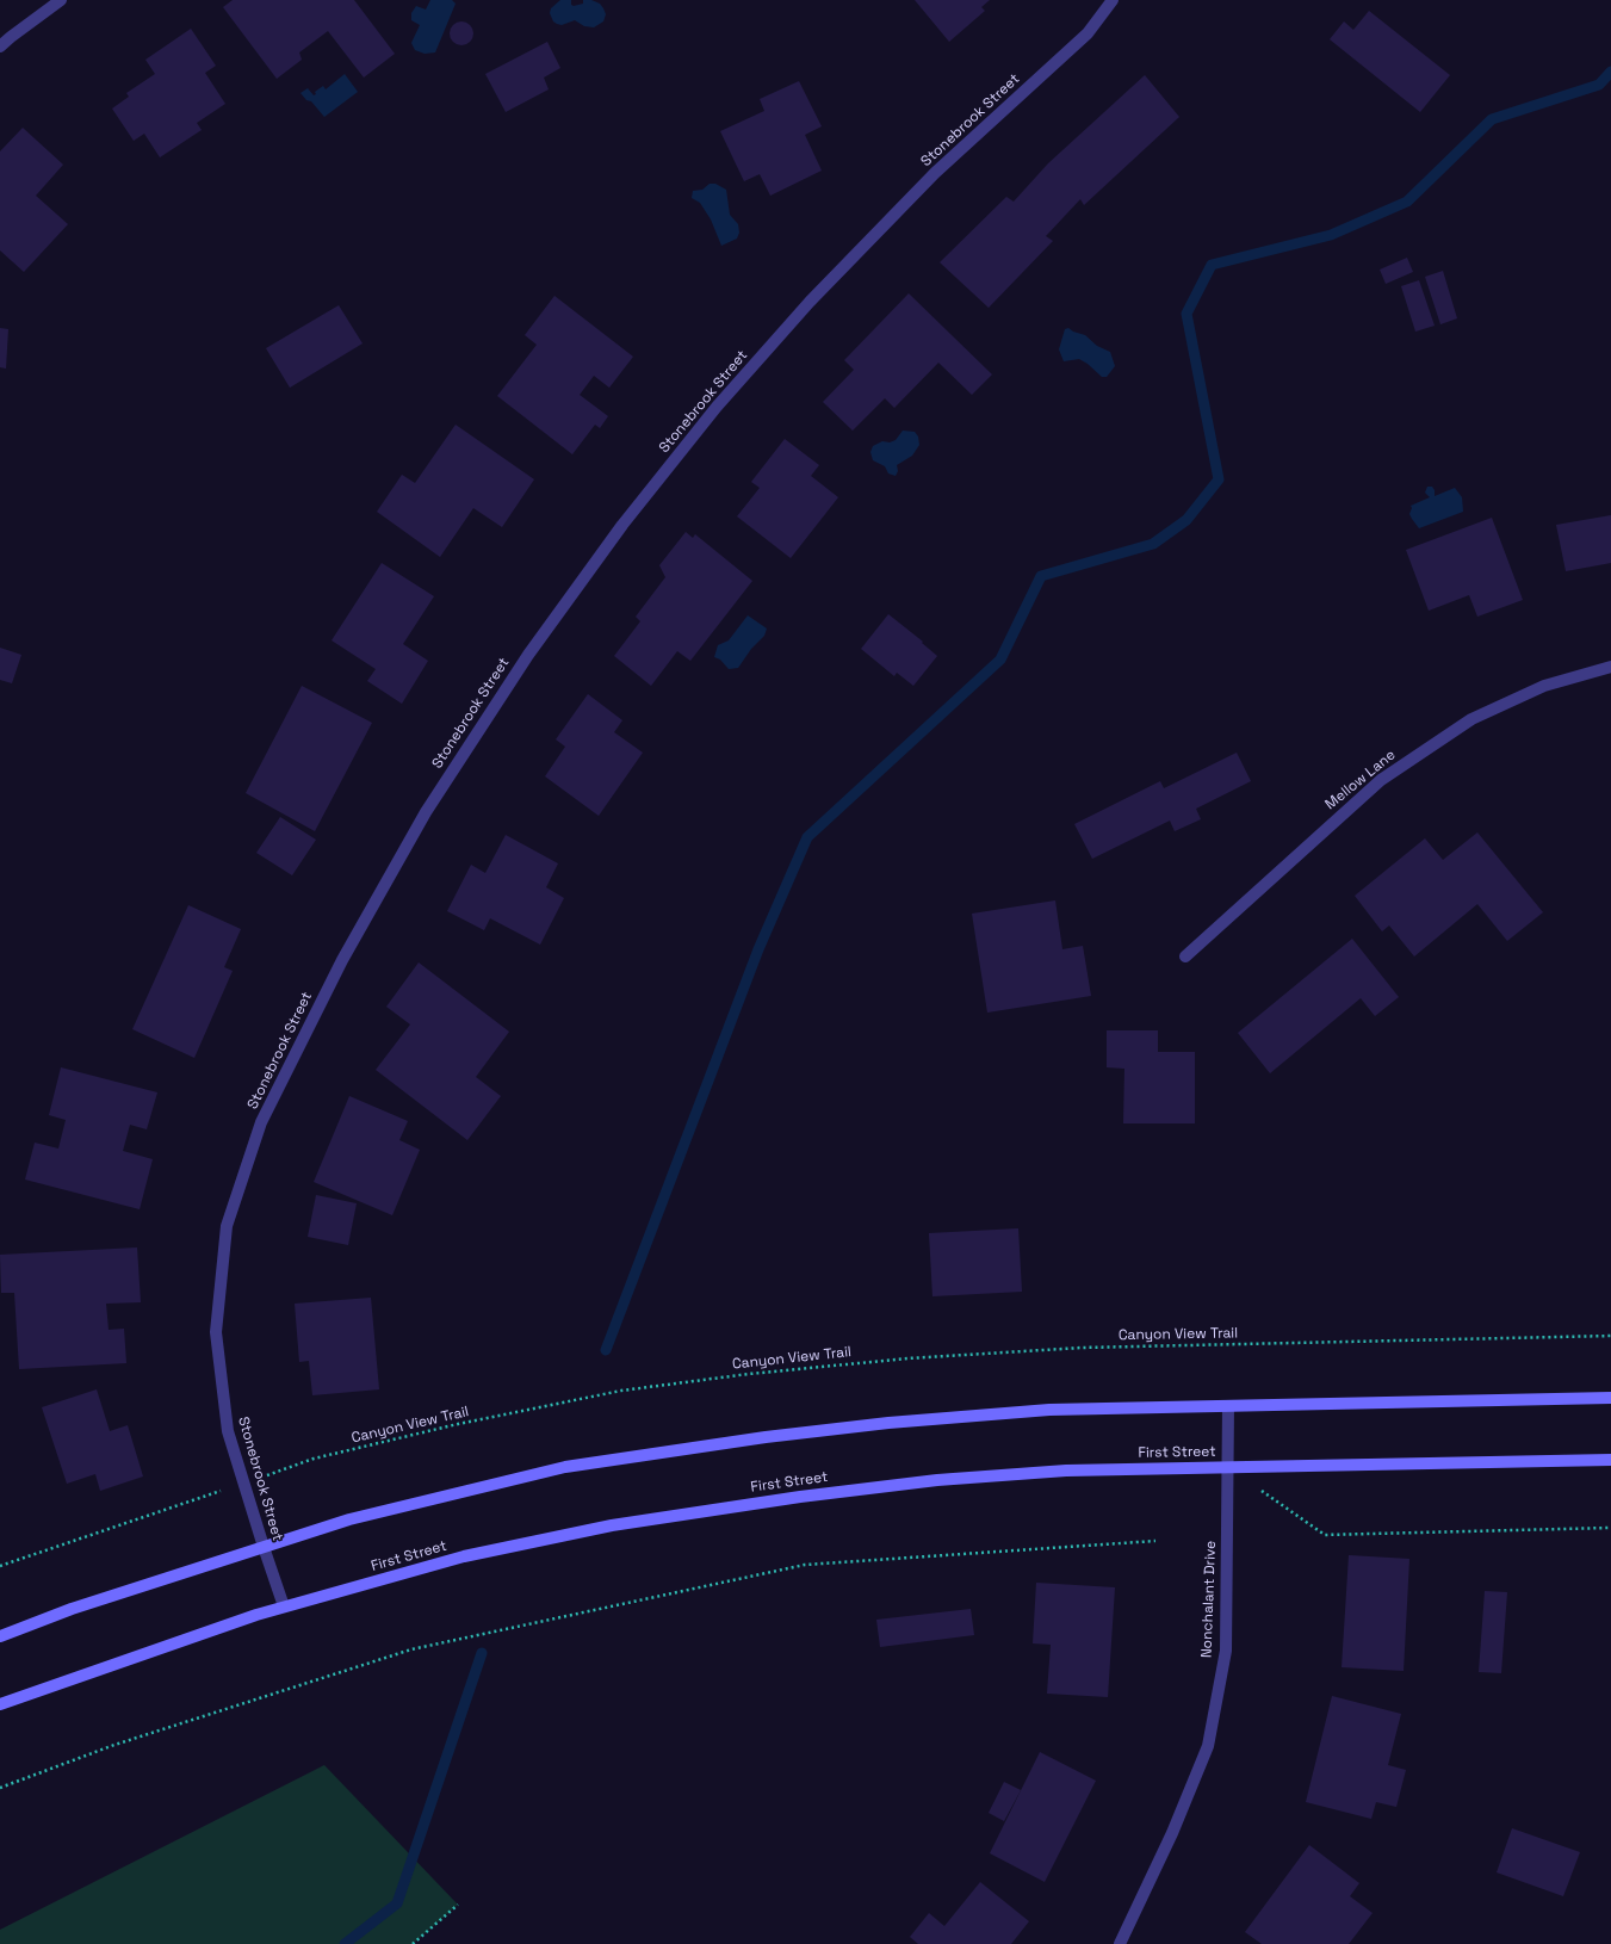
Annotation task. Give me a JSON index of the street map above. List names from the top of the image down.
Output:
{
  "streets": {
    "main road": ["First Street"],
    "street": ["Stonebrook Street", "Mellow Lane", "Nonchalant Drive"],
    "path": ["Canyon View Trail"]
  },
  "crossings": [
    ["Stonebrook Street", "Canyon View Trail"],
    ["Stonebrook Street", "First Street"],
    ["First Street", "Nonchalant Drive"]
  ]
}
